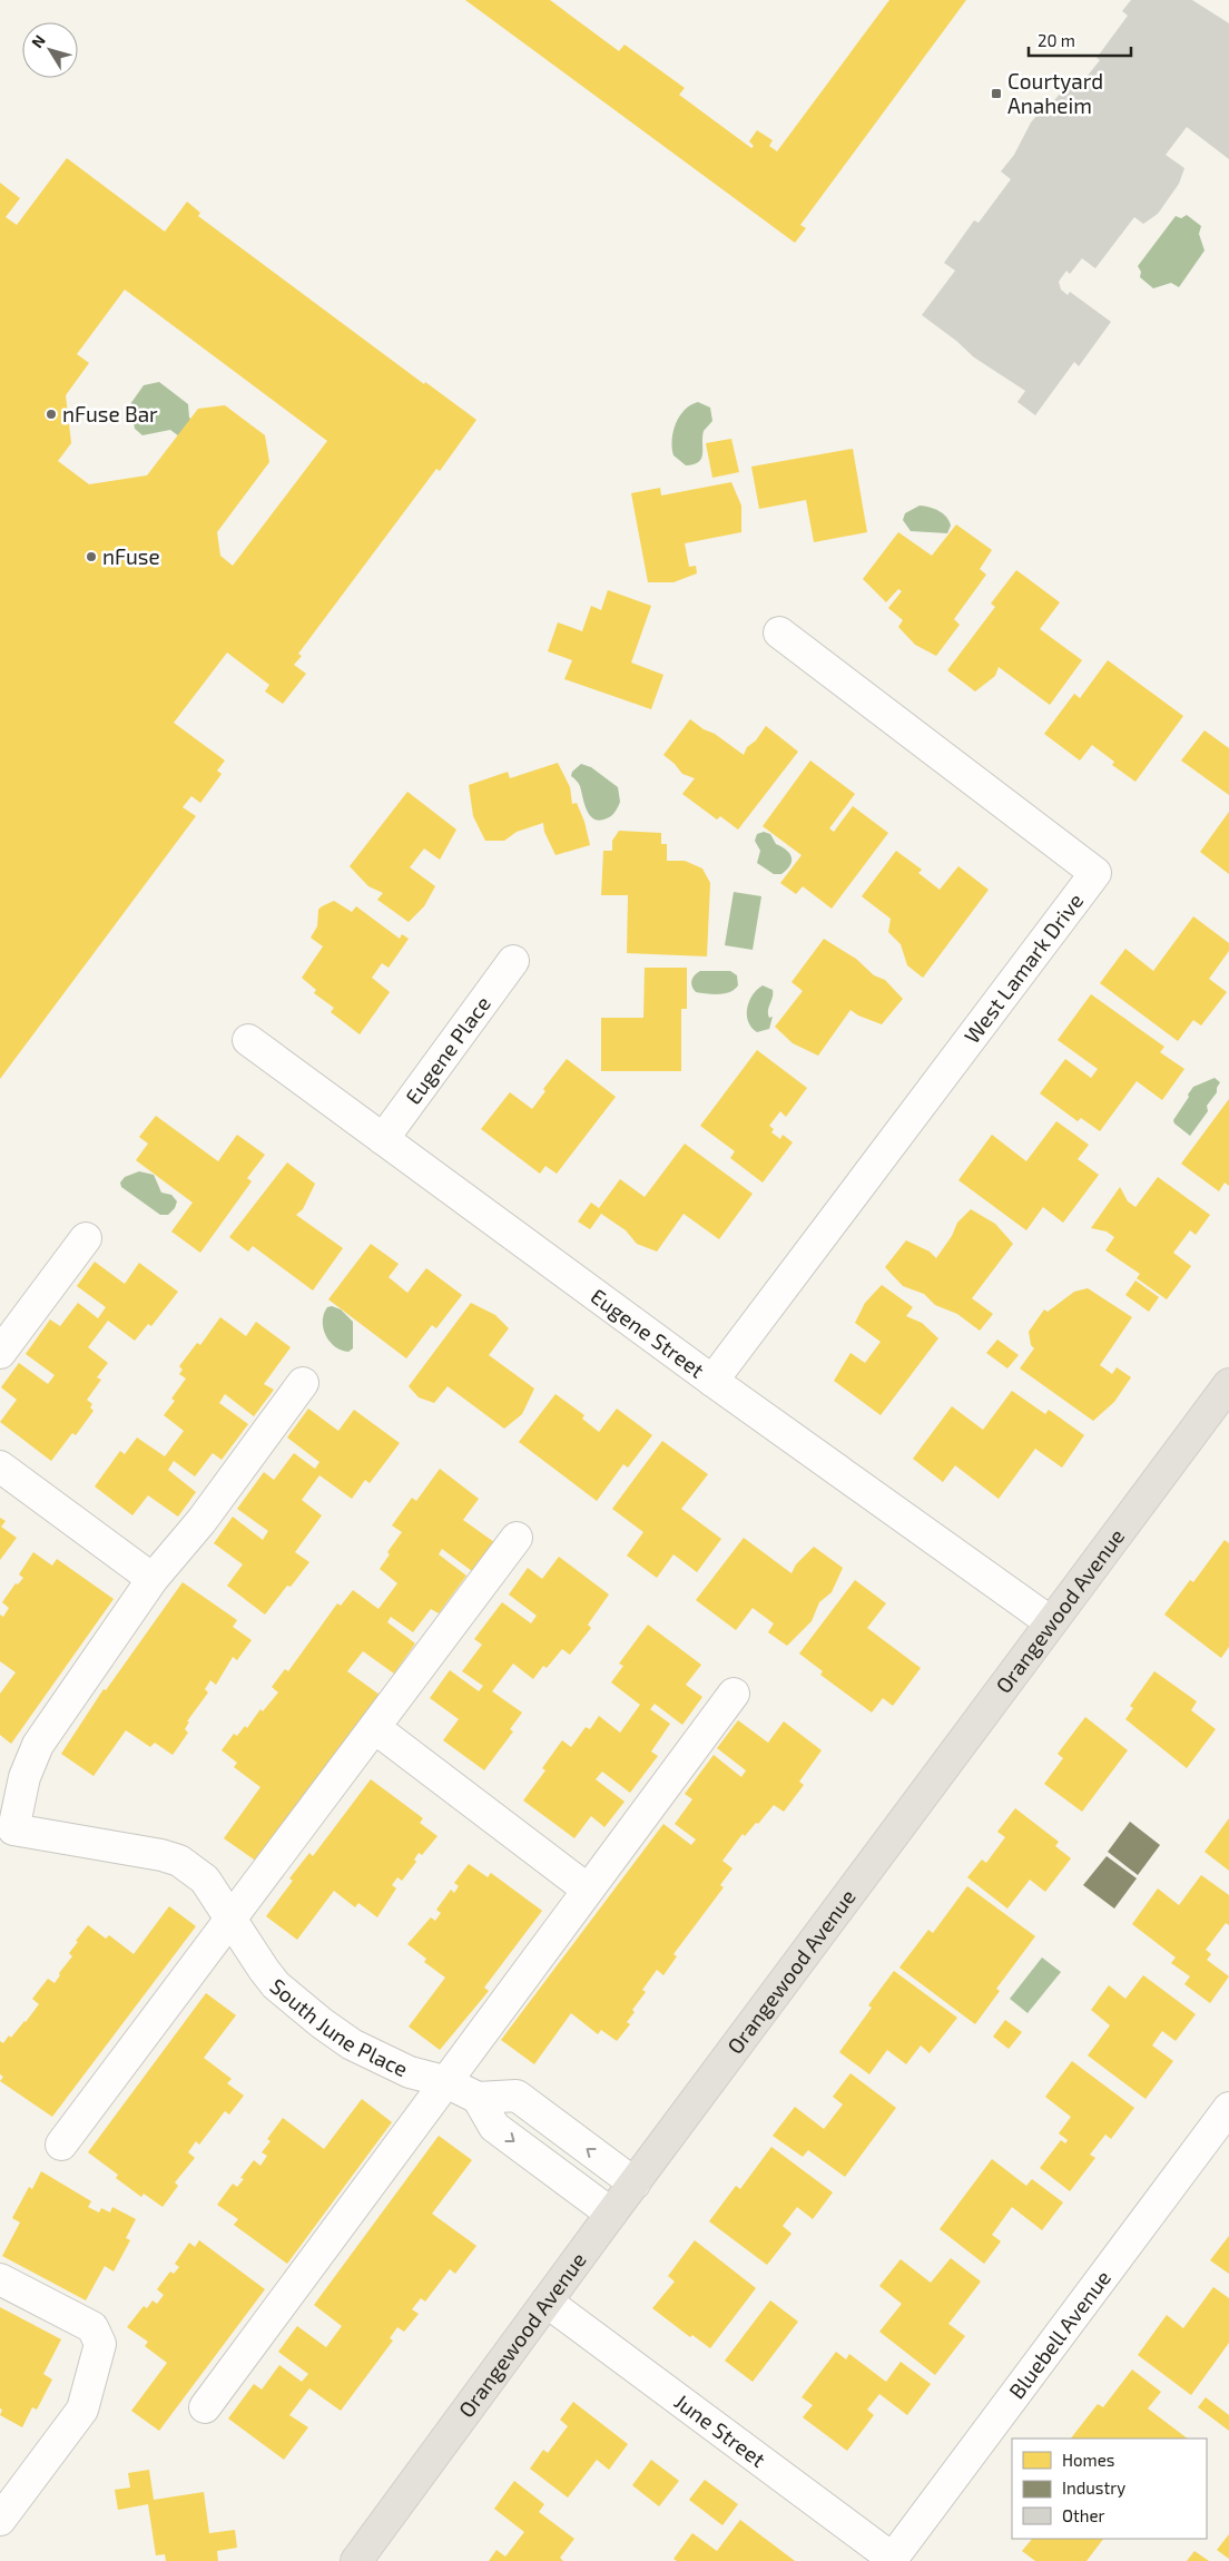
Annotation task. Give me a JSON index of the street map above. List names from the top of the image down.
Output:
{
  "streets": {
    "main road": ["Orangewood Avenue"],
    "street": [
      "West Lamark Drive",
      "Eugene Place",
      "Eugene Street",
      "South June Place",
      "Bluebell Avenue",
      "June Street"
    ]
  },
  "crossings": [
    ["West Lamark Drive", "Eugene Street"],
    ["Eugene Place", "Eugene Street"],
    ["Eugene Street", "Orangewood Avenue"],
    ["Orangewood Avenue", "South June Place"],
    ["Orangewood Avenue", "June Street"],
    ["Bluebell Avenue", "June Street"]
  ],
  "places": {
    "transit": ["Courtyard Anaheim"],
    "other": ["nFuse Bar", "nFuse"]
  },
  "legend": ["Homes", "Industry", "Other"],
  "scale_bar": "20 m",
  "north": "top left"
}
